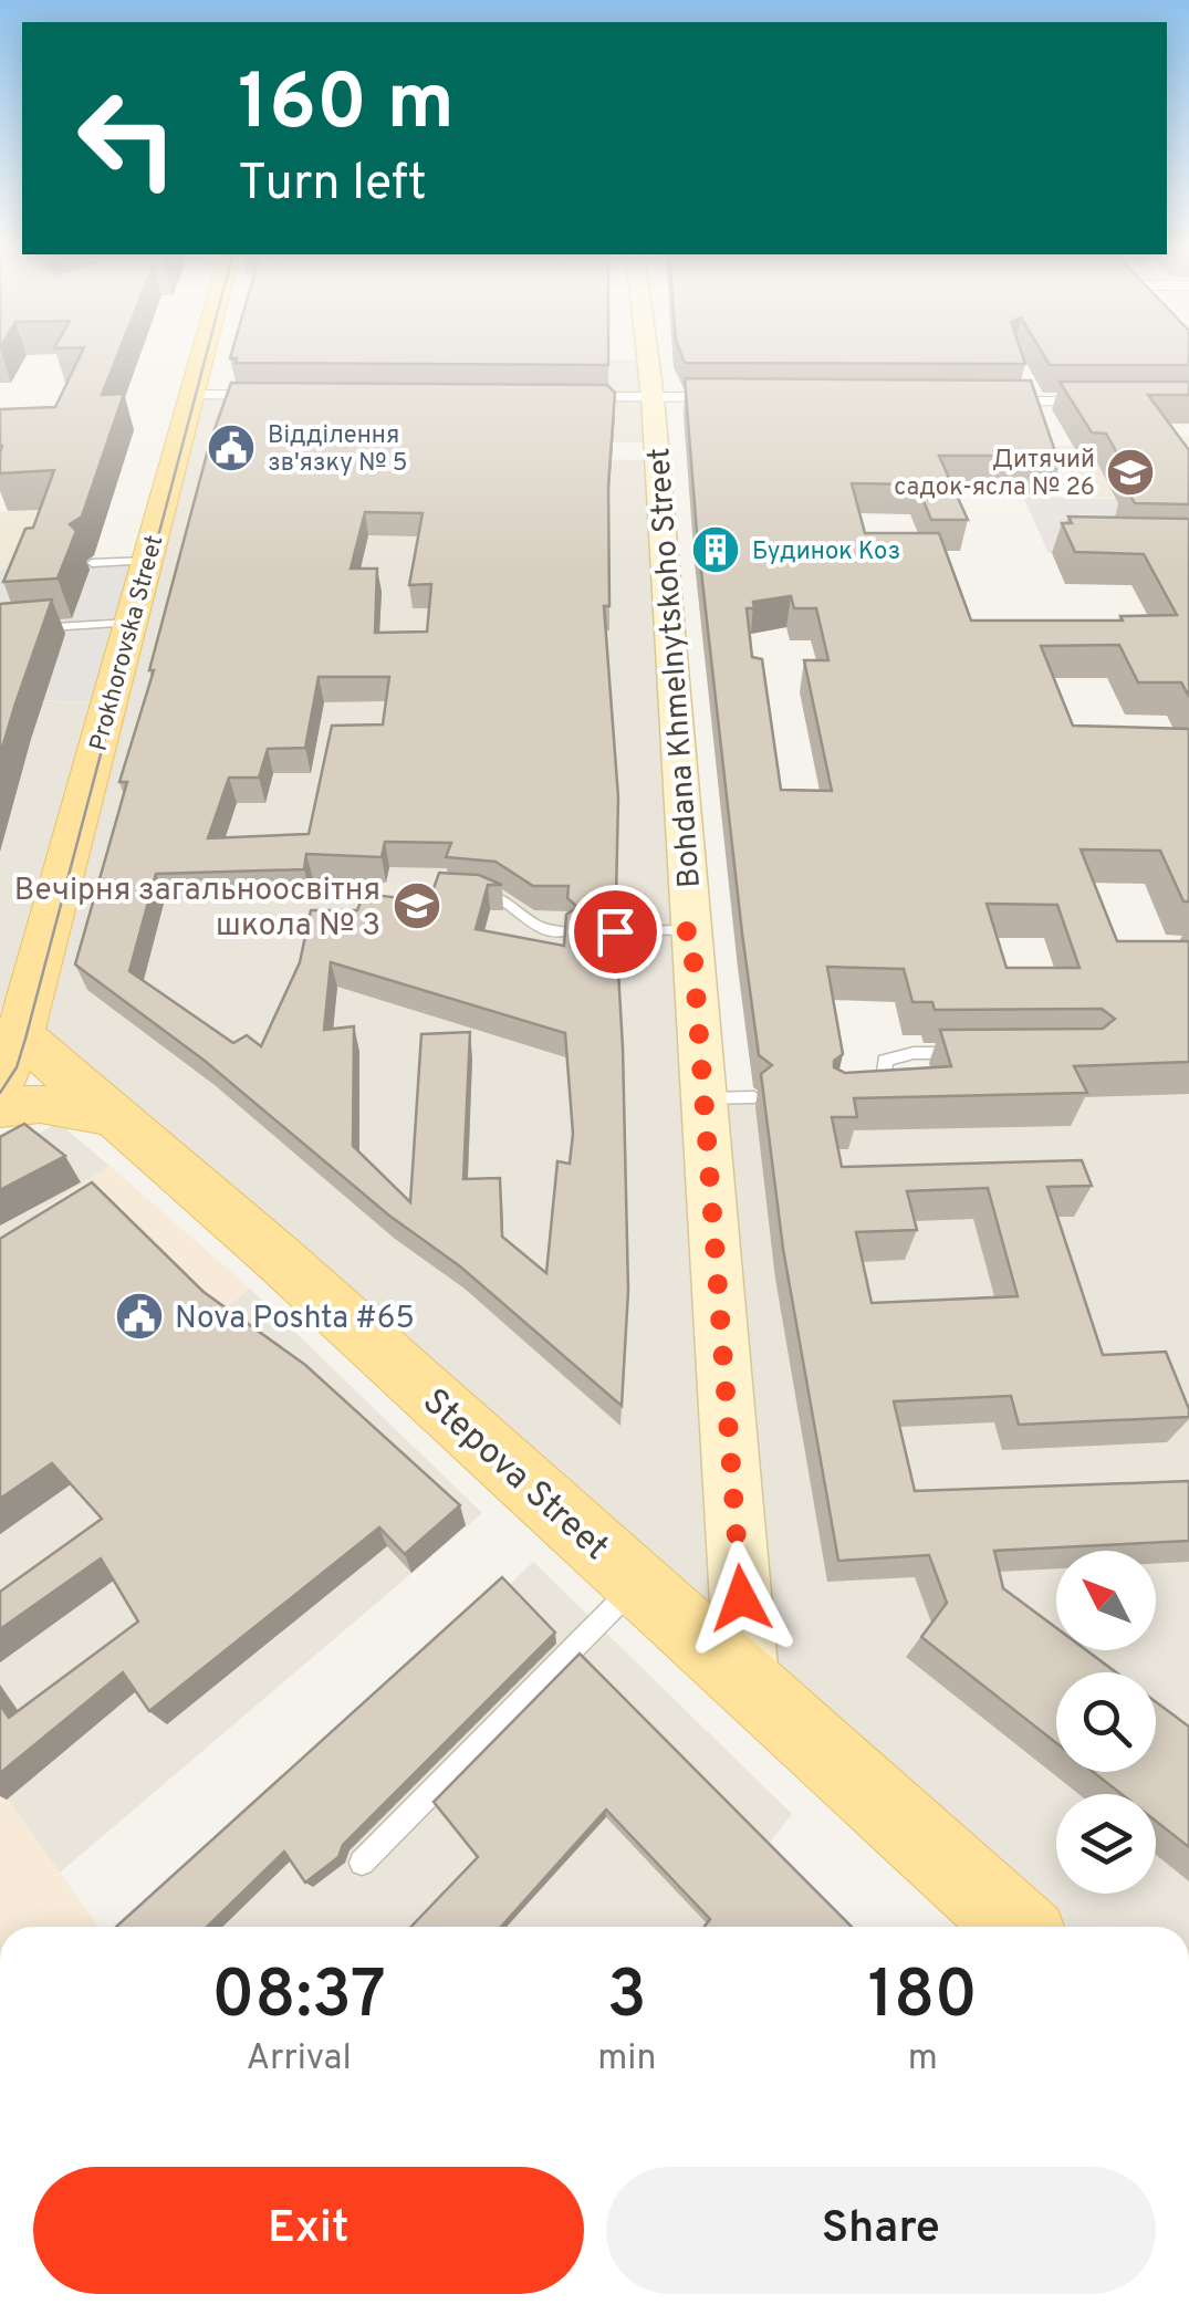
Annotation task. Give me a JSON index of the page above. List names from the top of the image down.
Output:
{
  "streets": {
    "main road": ["Prokhorovska Street", "Bohdana Khmelnytskoho Street", "Stepova Street"]
  },
  "crossings": [
    ["Prokhorovska Street", "Stepova Street"],
    ["Bohdana Khmelnytskoho Street", "Stepova Street"]
  ],
  "places": {
    "public building": ["Відділення зв'язку № 5", "Nova Poshta #65"],
    "school or university": ["Дитячий садок-ясла № 26", "Вечірня загальноосвітня школа № 3"],
    "building": ["Будинок Коз"]
  },
  "north": "top left",
  "page": {
    "turn": ["160 m", "Turn left"],
    "eta": [
      "08:37",
      "Arrival",
      "3",
      "min",
      "180",
      "m"
    ],
    "buttons": ["Exit", "Share"]
  }
}
